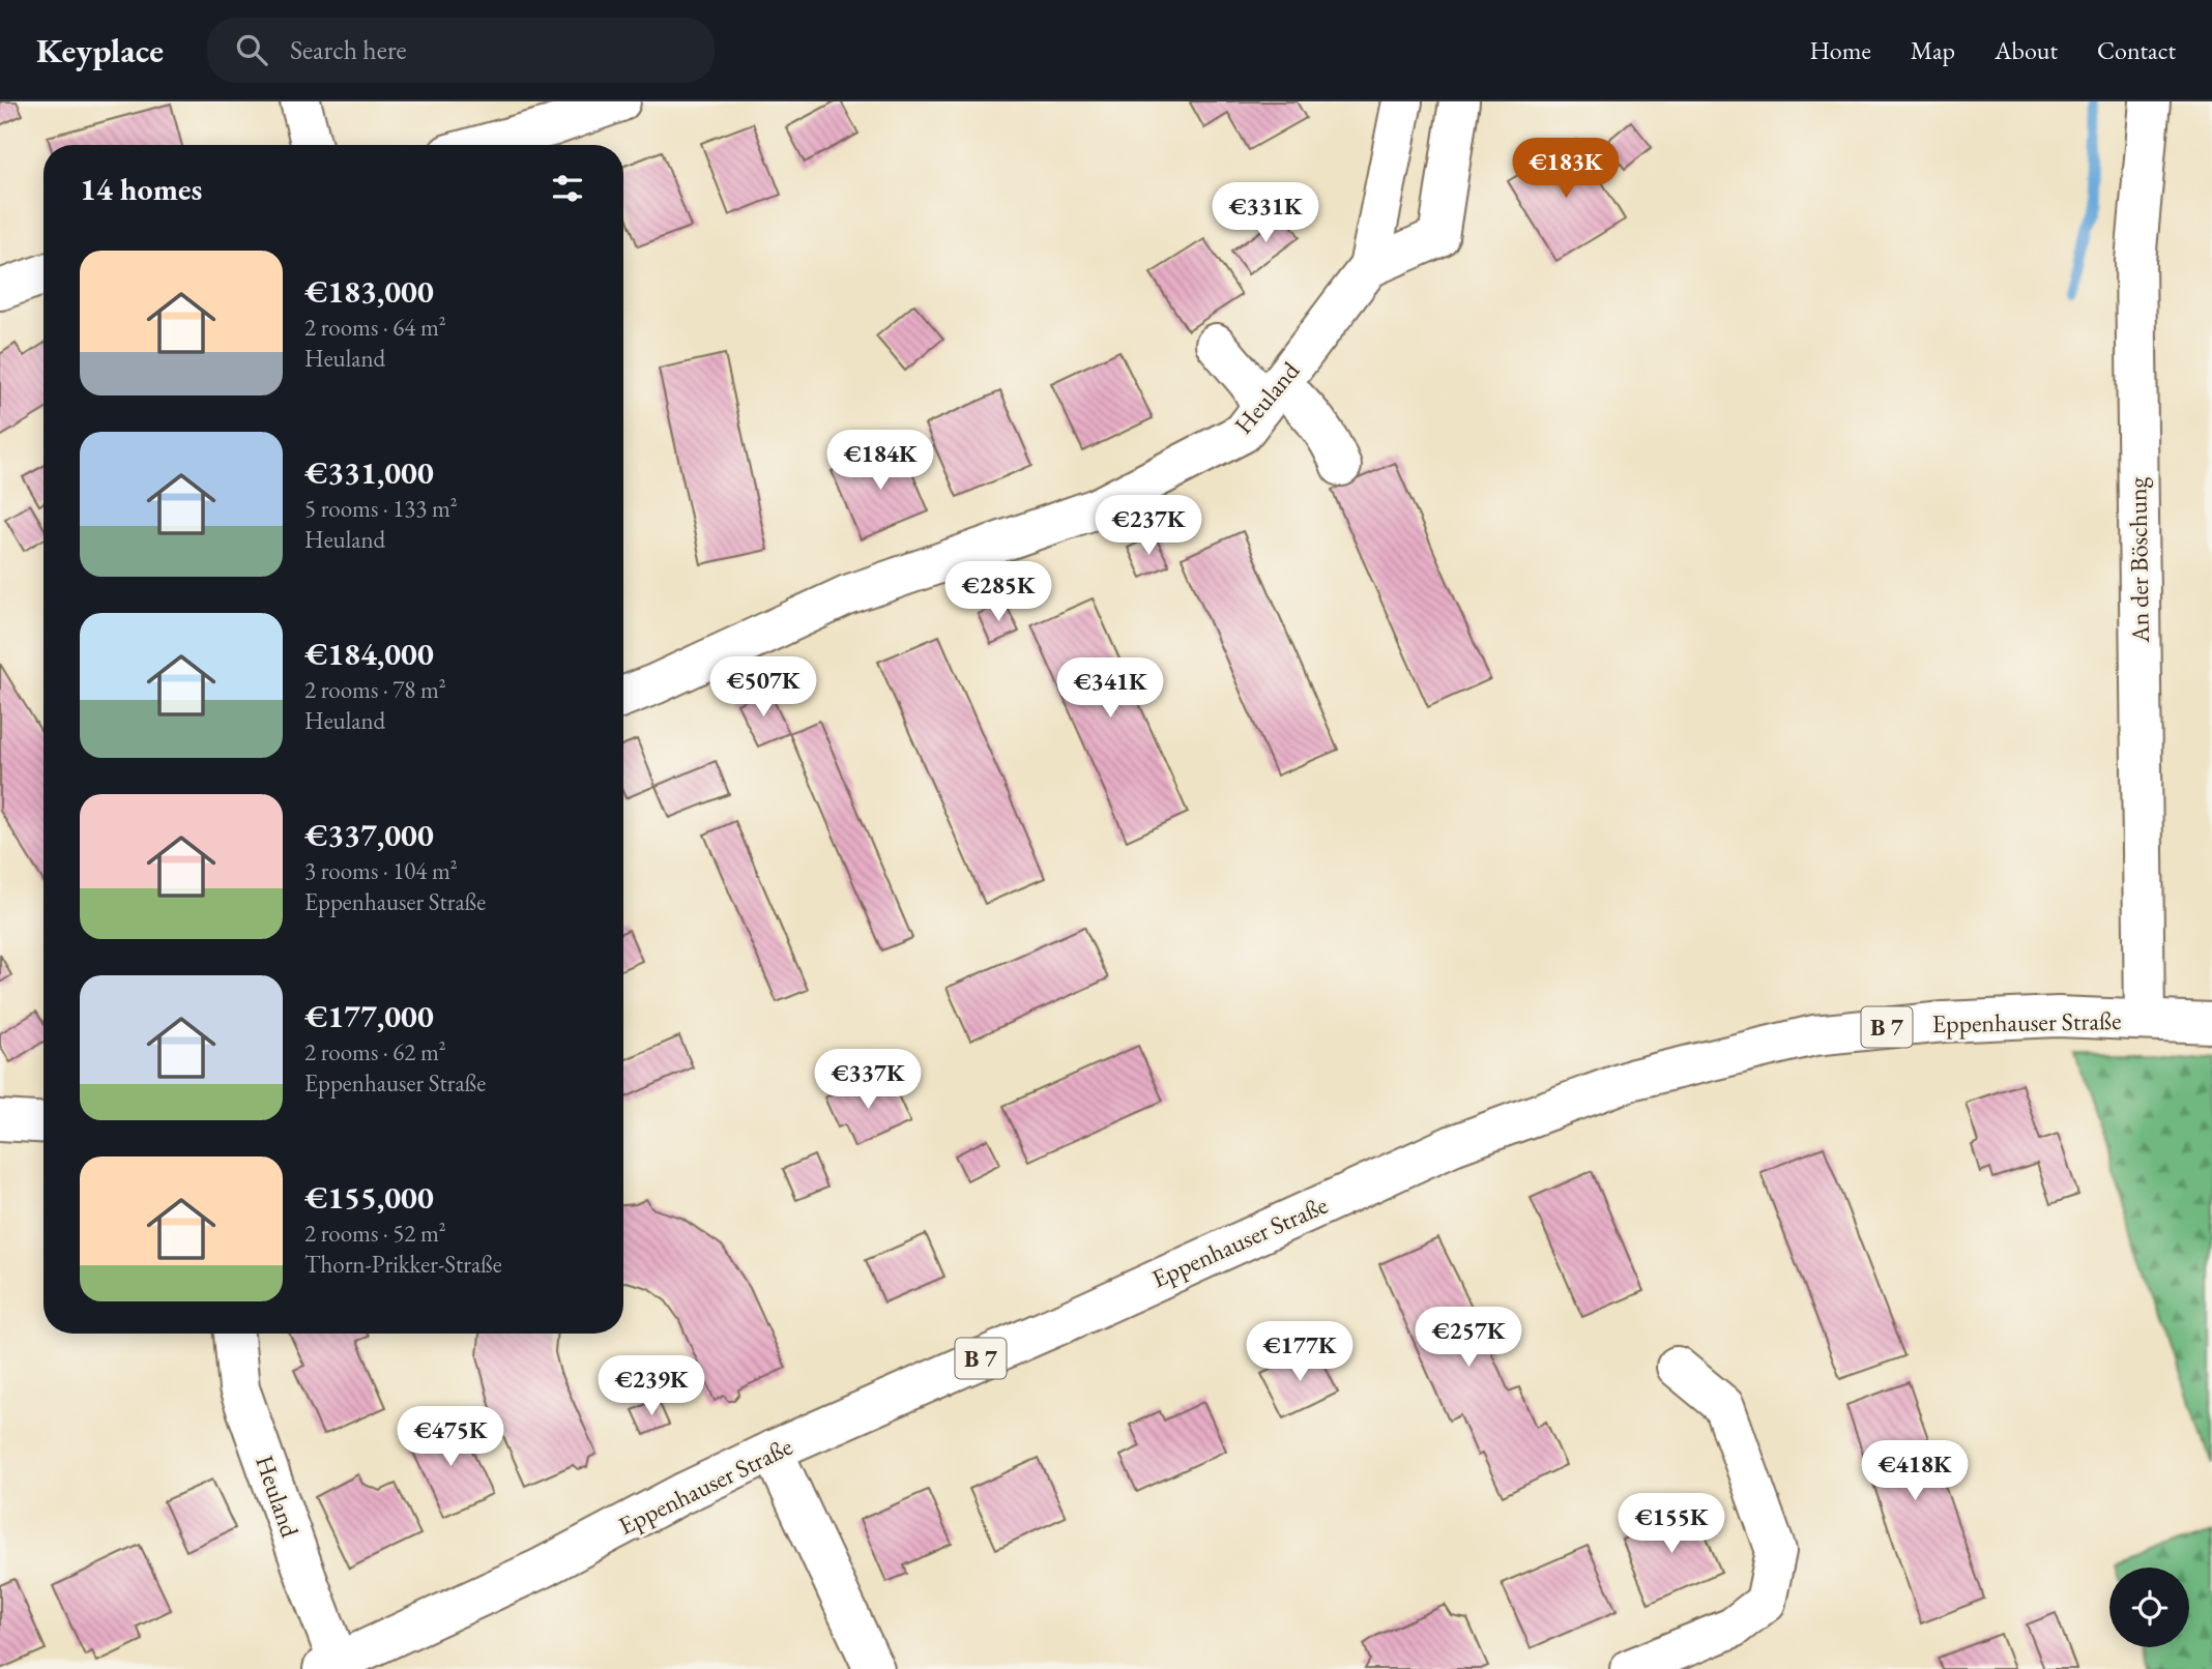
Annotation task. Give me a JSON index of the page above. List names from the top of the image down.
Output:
{
  "streets": {
    "street": [
      "Heuland",
      "An der Böschung",
      "Eppenhauser Straße",
      "B 7"
    ]
  },
  "crossings": [
    ["Heuland", "Eppenhauser Straße"],
    ["An der Böschung", "Eppenhauser Straße"]
  ],
  "page": {
    "header": "Keyplace",
    "search": "Search here",
    "nav": [
      "Home",
      "Map",
      "About",
      "Contact"
    ],
    "price": [
      "€183K",
      "€331K",
      "€184K",
      "€237K",
      "€285K",
      "€507K",
      "€341K",
      "€337K",
      "€257K",
      "€177K",
      "€239K",
      "€475K",
      "€418K",
      "€155K"
    ],
    "heading": "14 homes",
    "list": [
      {
        "name": "€183,000",
        "note": "2 rooms · 64 m² · Heuland"
      },
      {
        "name": "€331,000",
        "note": "5 rooms · 133 m² · Heuland"
      },
      {
        "name": "€184,000",
        "note": "2 rooms · 78 m² · Heuland"
      },
      {
        "name": "€337,000",
        "note": "3 rooms · 104 m² · Eppenhauser Straße"
      },
      {
        "name": "€177,000",
        "note": "2 rooms · 62 m² · Eppenhauser Straße"
      },
      {
        "name": "€155,000",
        "note": "2 rooms · 52 m² · Thorn-Prikker-Straße"
      }
    ]
  }
}
